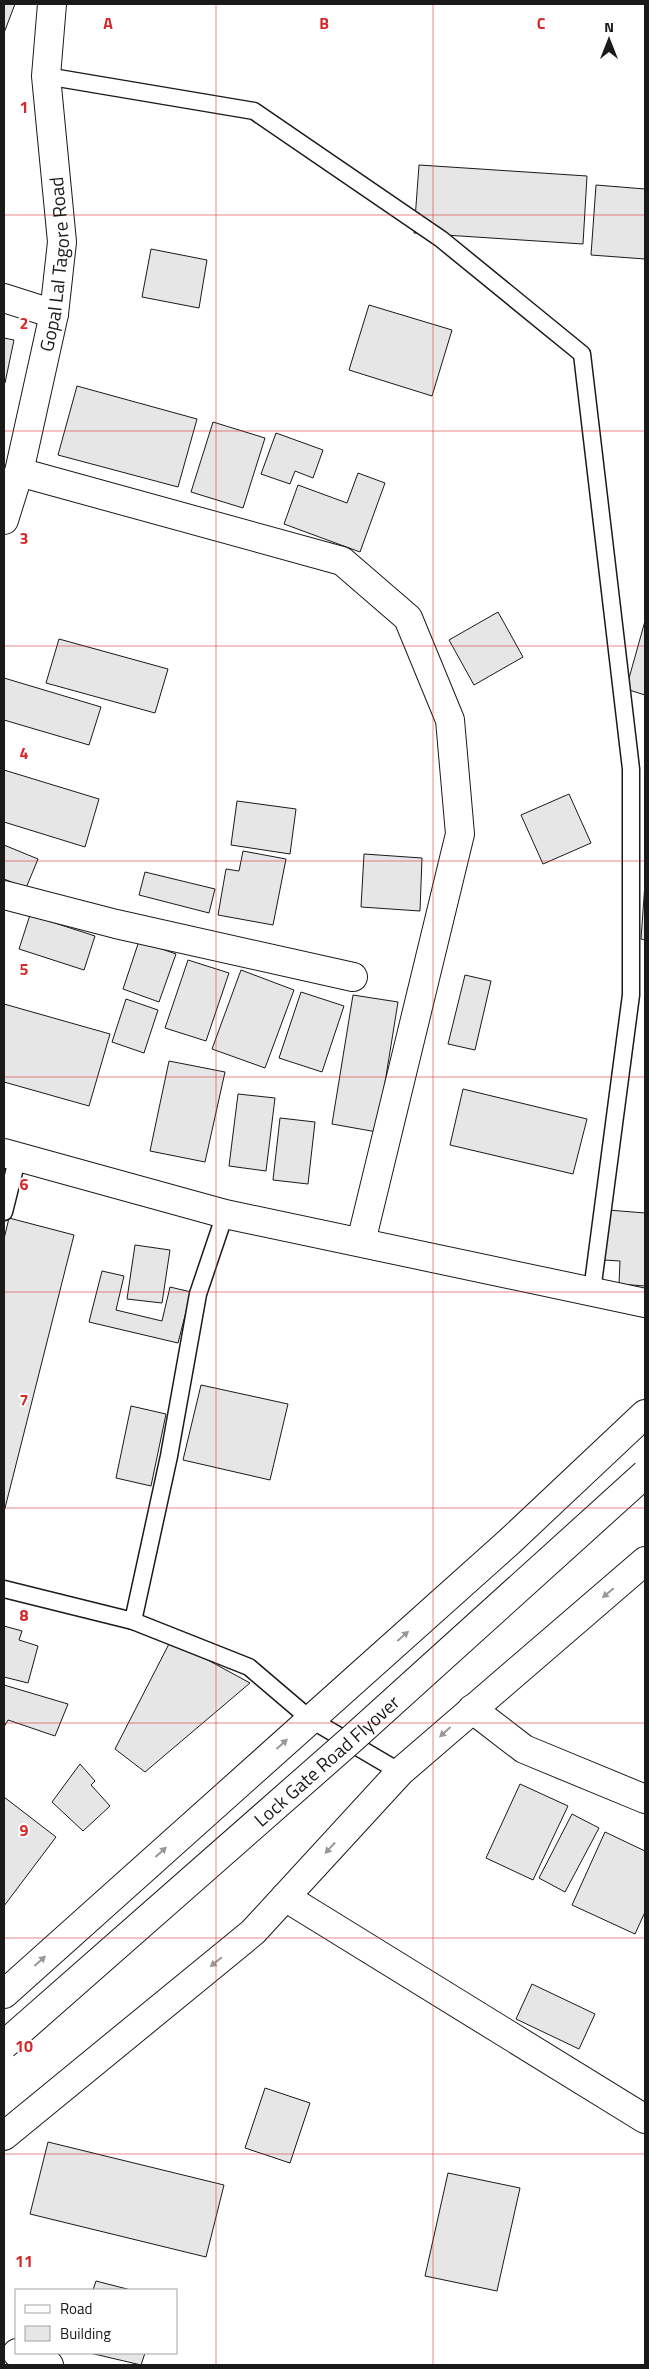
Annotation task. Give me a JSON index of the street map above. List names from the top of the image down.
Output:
{
  "streets": {
    "street": ["Gopal Lal Tagore Road", "Lock Gate Road Flyover"]
  },
  "legend": ["Road", "Building"],
  "north": "top",
  "grid": {
    "columns": ["A", "B", "C"],
    "rows": [
      "1",
      "2",
      "3",
      "4",
      "5",
      "6",
      "7",
      "8",
      "9",
      "10",
      "11"
    ]
  }
}
